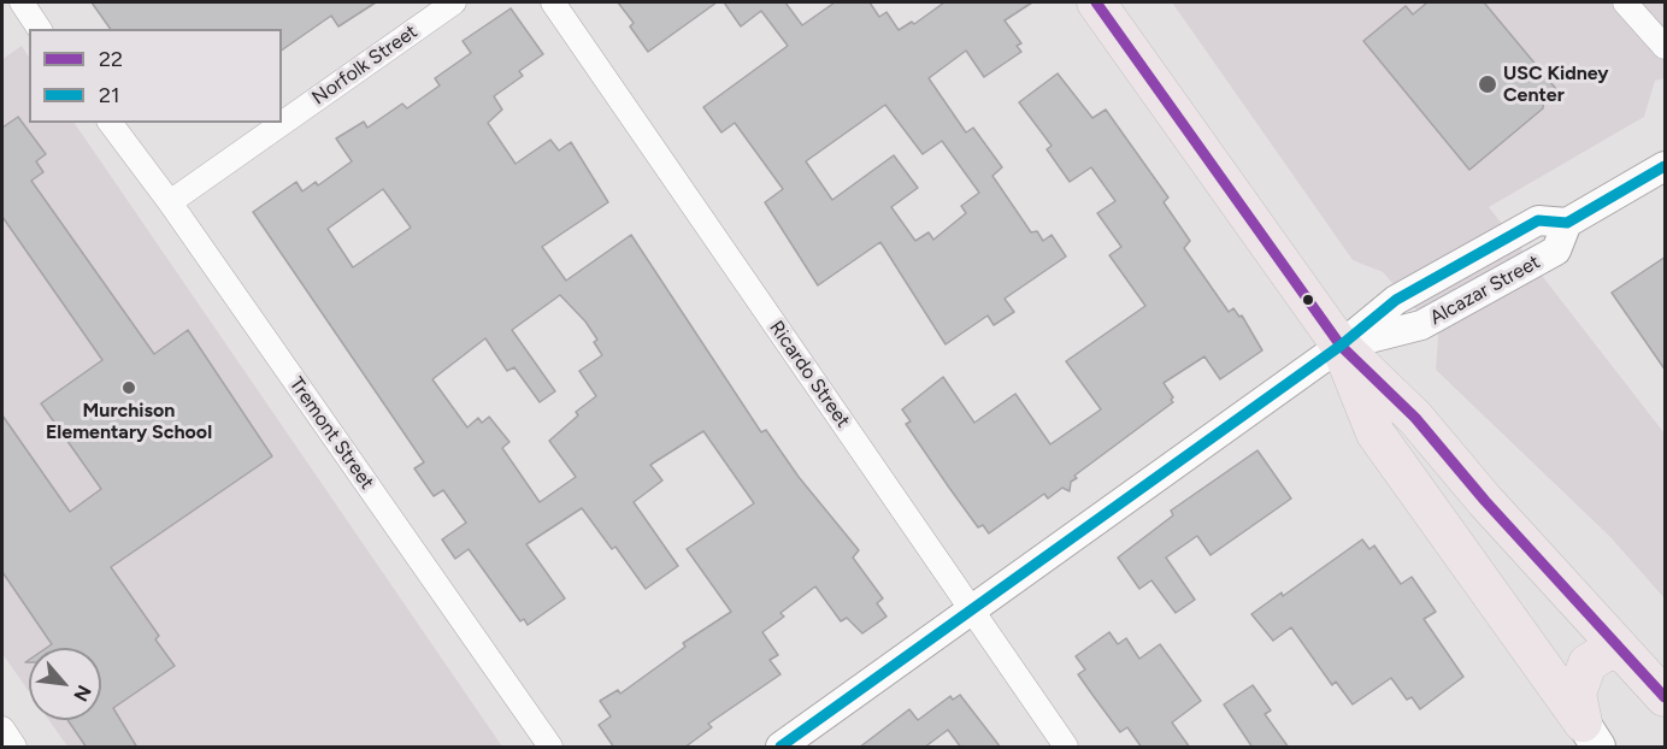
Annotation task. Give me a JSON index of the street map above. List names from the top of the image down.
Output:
{
  "streets": {
    "street": [
      "Norfolk Street",
      "Alcazar Street",
      "Ricardo Street",
      "Tremont Street"
    ]
  },
  "crossings": [
    ["Norfolk Street", "Tremont Street"],
    ["Alcazar Street", "Ricardo Street"]
  ],
  "places": ["USC Kidney Center", "Murchison Elementary School"],
  "lines": ["transit line 22", "transit line 21"],
  "legend": ["22", "21"],
  "north": "bottom right"
}
